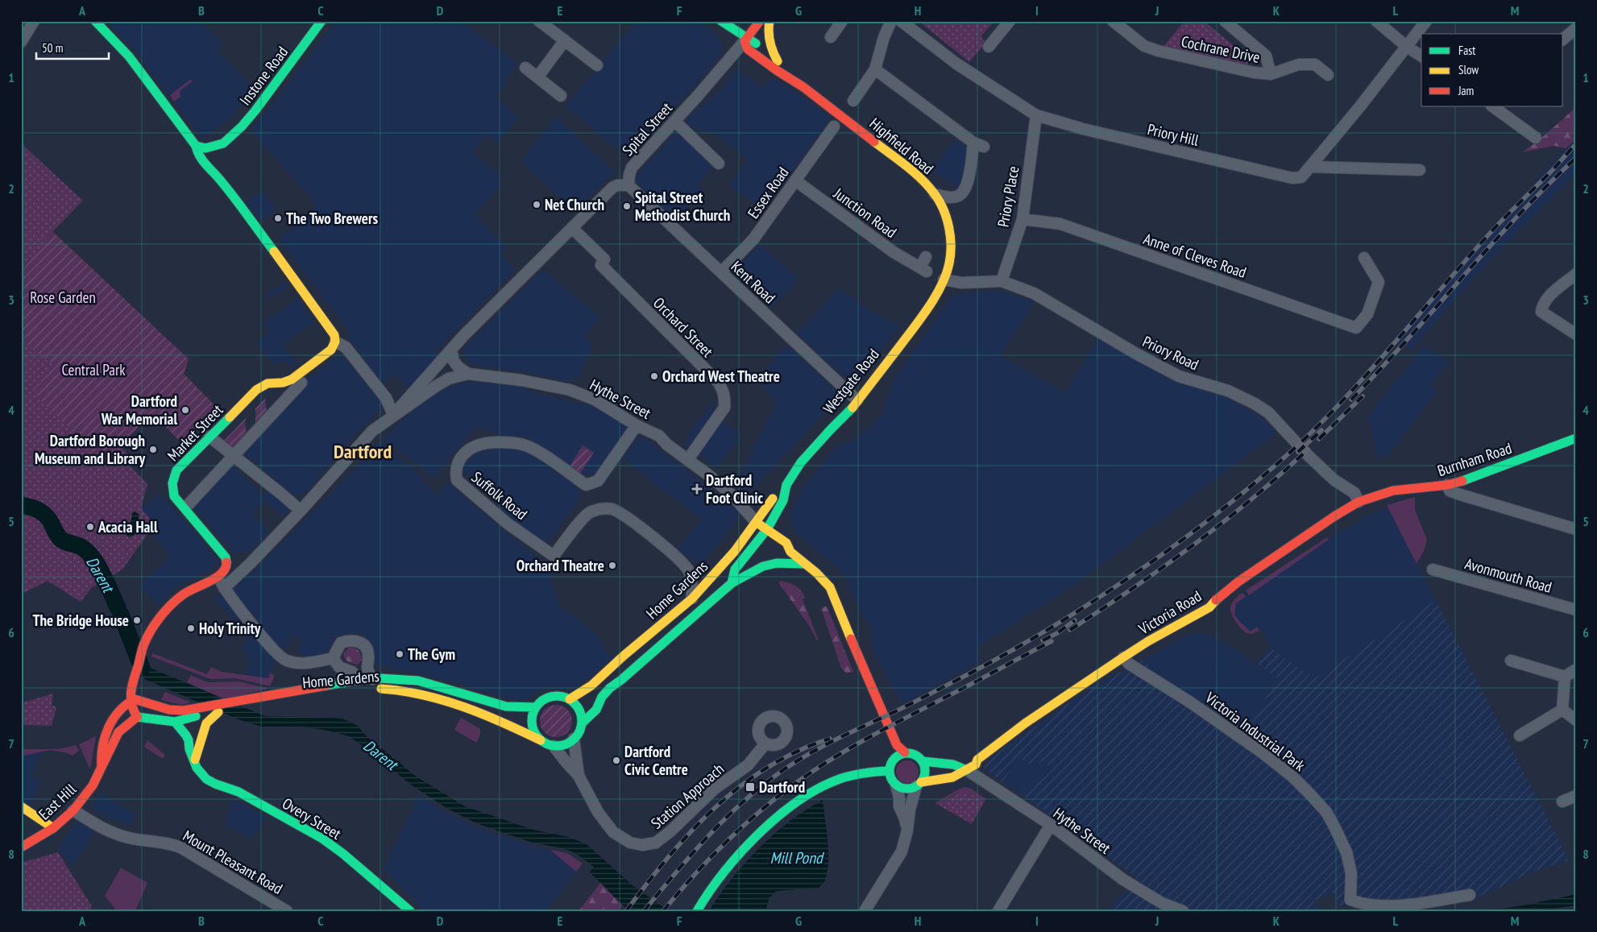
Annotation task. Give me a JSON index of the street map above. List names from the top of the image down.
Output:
{
  "streets": {
    "main road": [
      "Instone Road",
      "Highfield Road",
      "Westgate Road",
      "Hythe Street",
      "Market Street",
      "Burnham Road",
      "Home Gardens",
      "Victoria Road",
      "East Hill",
      "Overy Street"
    ],
    "street": [
      "Cochrane Drive",
      "Spital Street",
      "Priory Hill",
      "Essex Road",
      "Priory Place",
      "Junction Road",
      "Anne of Cleves Road",
      "Kent Road",
      "Orchard Street",
      "Priory Road",
      "Suffolk Road",
      "Avonmouth Road",
      "Victoria Industrial Park",
      "Station Approach",
      "Mount Pleasant Road"
    ]
  },
  "crossings": [
    ["Spital Street", "Highfield Road"],
    ["Spital Street", "Kent Road"],
    ["Priory Hill", "Priory Place"],
    ["Highfield Road", "Westgate Road"],
    ["Essex Road", "Junction Road"],
    ["Essex Road", "Kent Road"],
    ["Priory Place", "Anne of Cleves Road"],
    ["Priory Place", "Priory Road"],
    ["Kent Road", "Westgate Road"],
    ["Orchard Street", "Hythe Street"],
    ["Priory Road", "Westgate Road"],
    ["Priory Road", "Victoria Road"],
    ["Westgate Road", "Hythe Street"],
    ["Westgate Road", "Home Gardens"],
    ["Hythe Street", "Suffolk Road"],
    ["Hythe Street", "Home Gardens"],
    ["Hythe Street", "Victoria Road"],
    ["Burnham Road", "Victoria Road"],
    ["Suffolk Road", "Home Gardens"],
    ["Home Gardens", "Station Approach"],
    ["Home Gardens", "East Hill"],
    ["Home Gardens", "Overy Street"],
    ["Victoria Road", "Victoria Industrial Park"],
    ["East Hill", "Mount Pleasant Road"]
  ],
  "districts": ["Dartford"],
  "water": ["Darent", "Mill Pond"],
  "parks": ["Rose Garden", "Central Park"],
  "places": {
    "other": [
      "Net Church",
      "Spital Street Methodist Church",
      "The Two Brewers",
      "Orchard West Theatre",
      "Dartford War Memorial",
      "Dartford Borough Museum and Library",
      "Acacia Hall",
      "Orchard Theatre",
      "The Bridge House",
      "Holy Trinity",
      "The Gym",
      "Dartford Civic Centre"
    ],
    "health": ["Dartford Foot Clinic"],
    "transit": ["Dartford"]
  },
  "legend": ["Fast", "Slow", "Jam"],
  "scale_bar": "50 m",
  "grid": {
    "columns": [
      "A",
      "B",
      "C",
      "D",
      "E",
      "F",
      "G",
      "H",
      "I",
      "J",
      "K",
      "L",
      "M"
    ],
    "rows": [
      "1",
      "2",
      "3",
      "4",
      "5",
      "6",
      "7",
      "8"
    ]
  }
}
